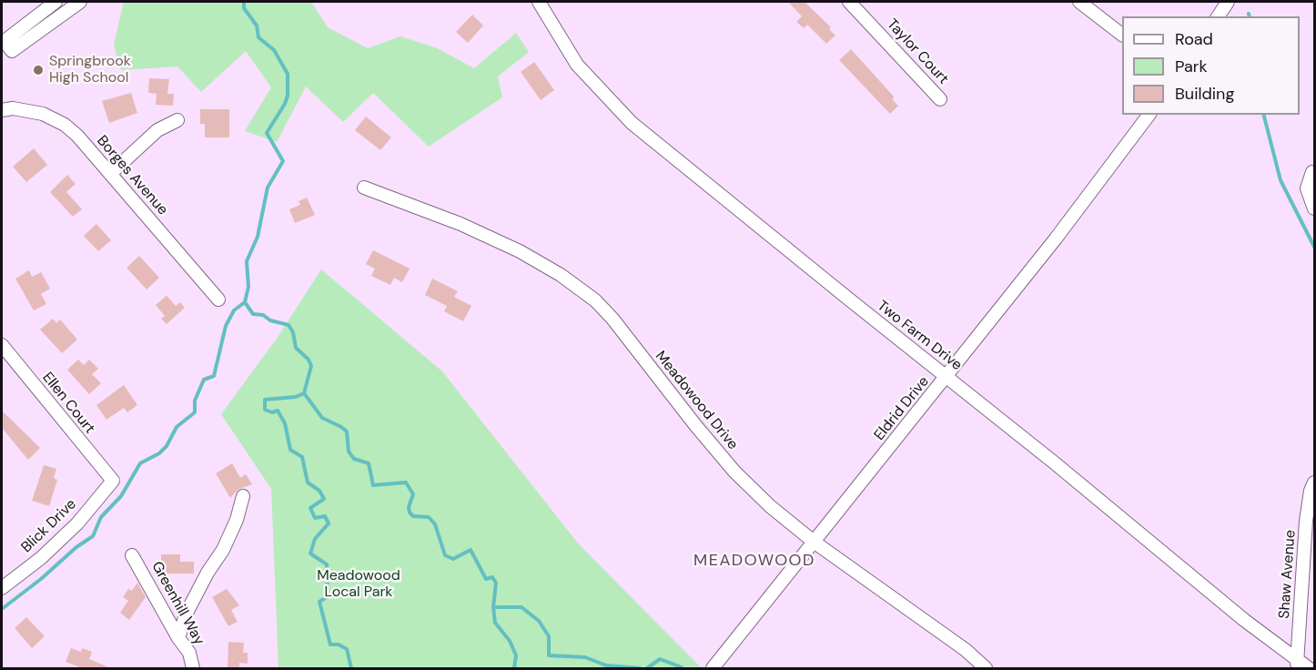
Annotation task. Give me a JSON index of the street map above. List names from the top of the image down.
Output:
{
  "streets": {
    "street": [
      "Taylor Court",
      "Borges Avenue",
      "Two Farm Drive",
      "Meadowood Drive",
      "Ellen Court",
      "Eldrid Drive",
      "Blick Drive",
      "Shaw Avenue",
      "Greenhill Way"
    ]
  },
  "crossings": [
    ["Two Farm Drive", "Eldrid Drive"],
    ["Two Farm Drive", "Shaw Avenue"],
    ["Meadowood Drive", "Eldrid Drive"],
    ["Ellen Court", "Blick Drive"]
  ],
  "districts": ["MEADOWOOD"],
  "parks": ["Meadowood Local Park"],
  "places": ["Springbrook High School"],
  "legend": ["Road", "Park", "Building"]
}
